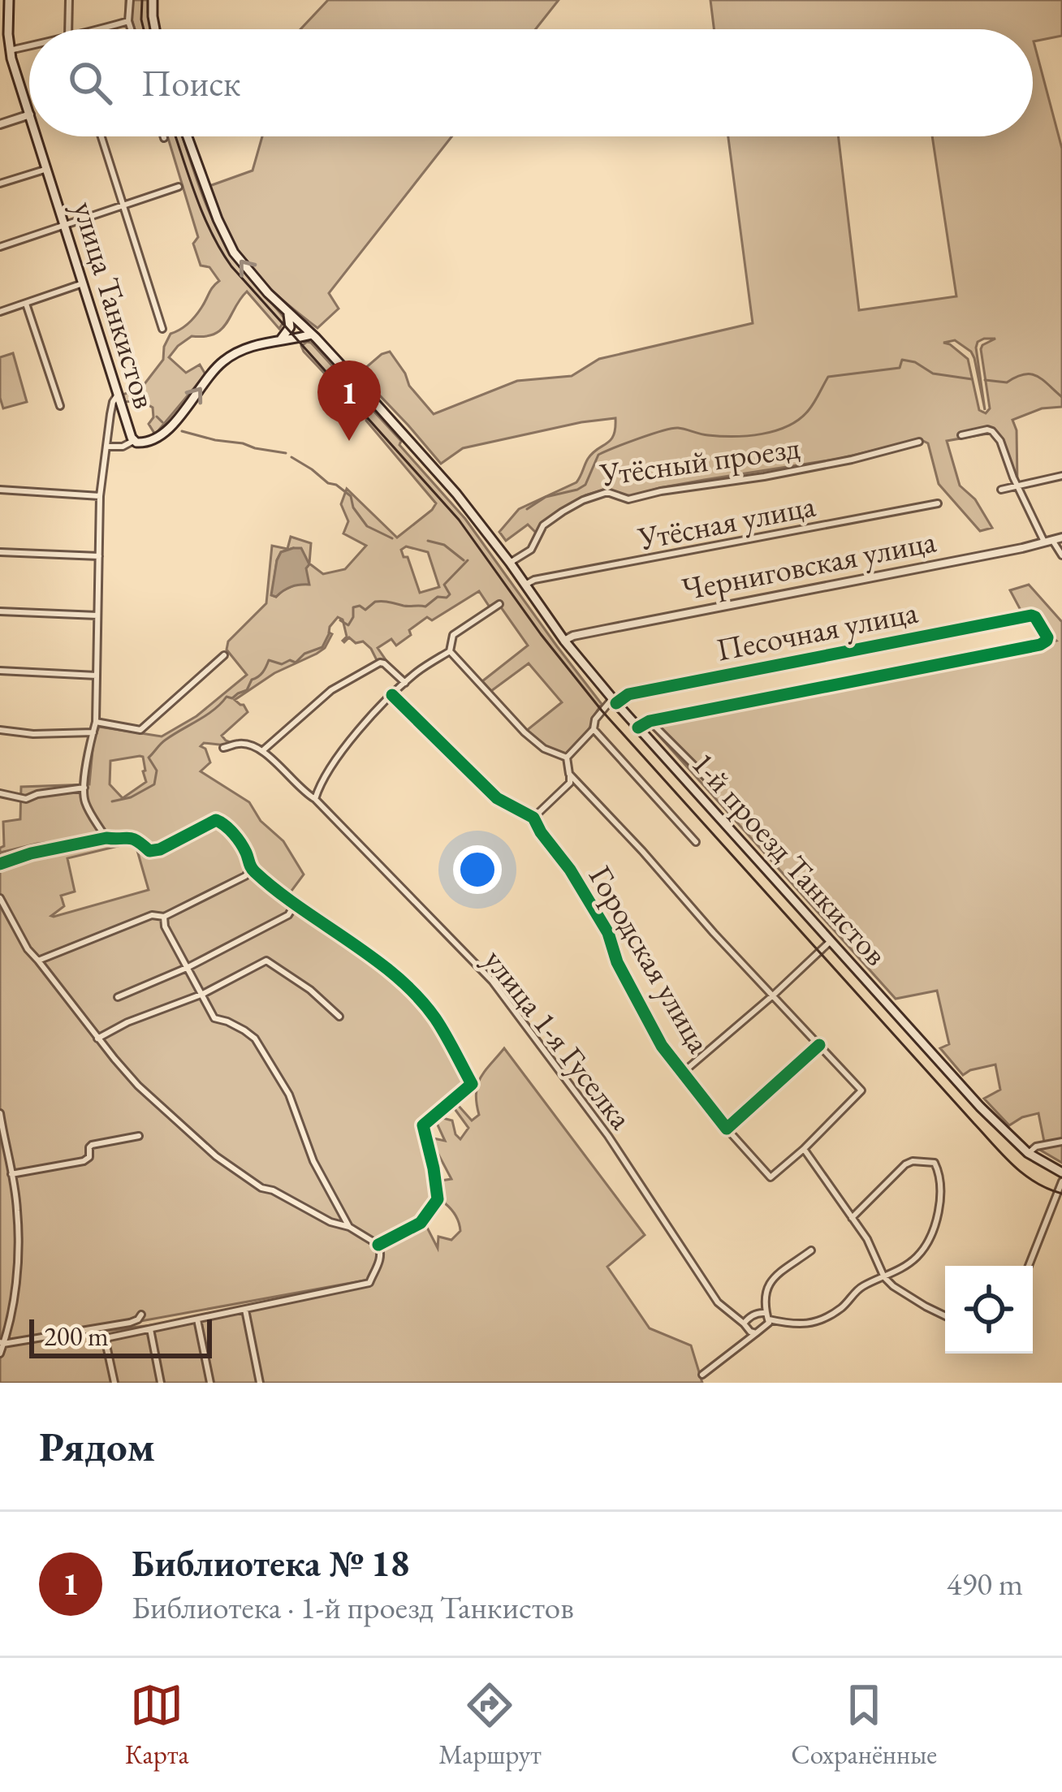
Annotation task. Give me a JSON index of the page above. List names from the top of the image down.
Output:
{
  "streets": {
    "main road": ["улица Танкистов", "1-й проезд Танкистов"],
    "street": [
      "Утёсный проезд",
      "Утёсная улица",
      "Черниговская улица",
      "Песочная улица",
      "Городская улица",
      "улица 1-я Гуселка"
    ]
  },
  "crossings": [
    ["улица Танкистов", "1-й проезд Танкистов"],
    ["Утёсный проезд", "1-й проезд Танкистов"],
    ["Утёсная улица", "1-й проезд Танкистов"],
    ["Черниговская улица", "1-й проезд Танкистов"],
    ["Песочная улица", "1-й проезд Танкистов"]
  ],
  "scale_bar": "200 m",
  "page": {
    "search": "Поиск",
    "pins": "1",
    "scale": "200 m",
    "heading": "Рядом",
    "list": [
      {
        "mark": "1",
        "name": "Библиотека № 18",
        "note": "Библиотека · 1-й проезд Танкистов",
        "value": "490 m"
      }
    ],
    "nav": ["Карта", "Маршрут", "Сохранённые"]
  }
}
